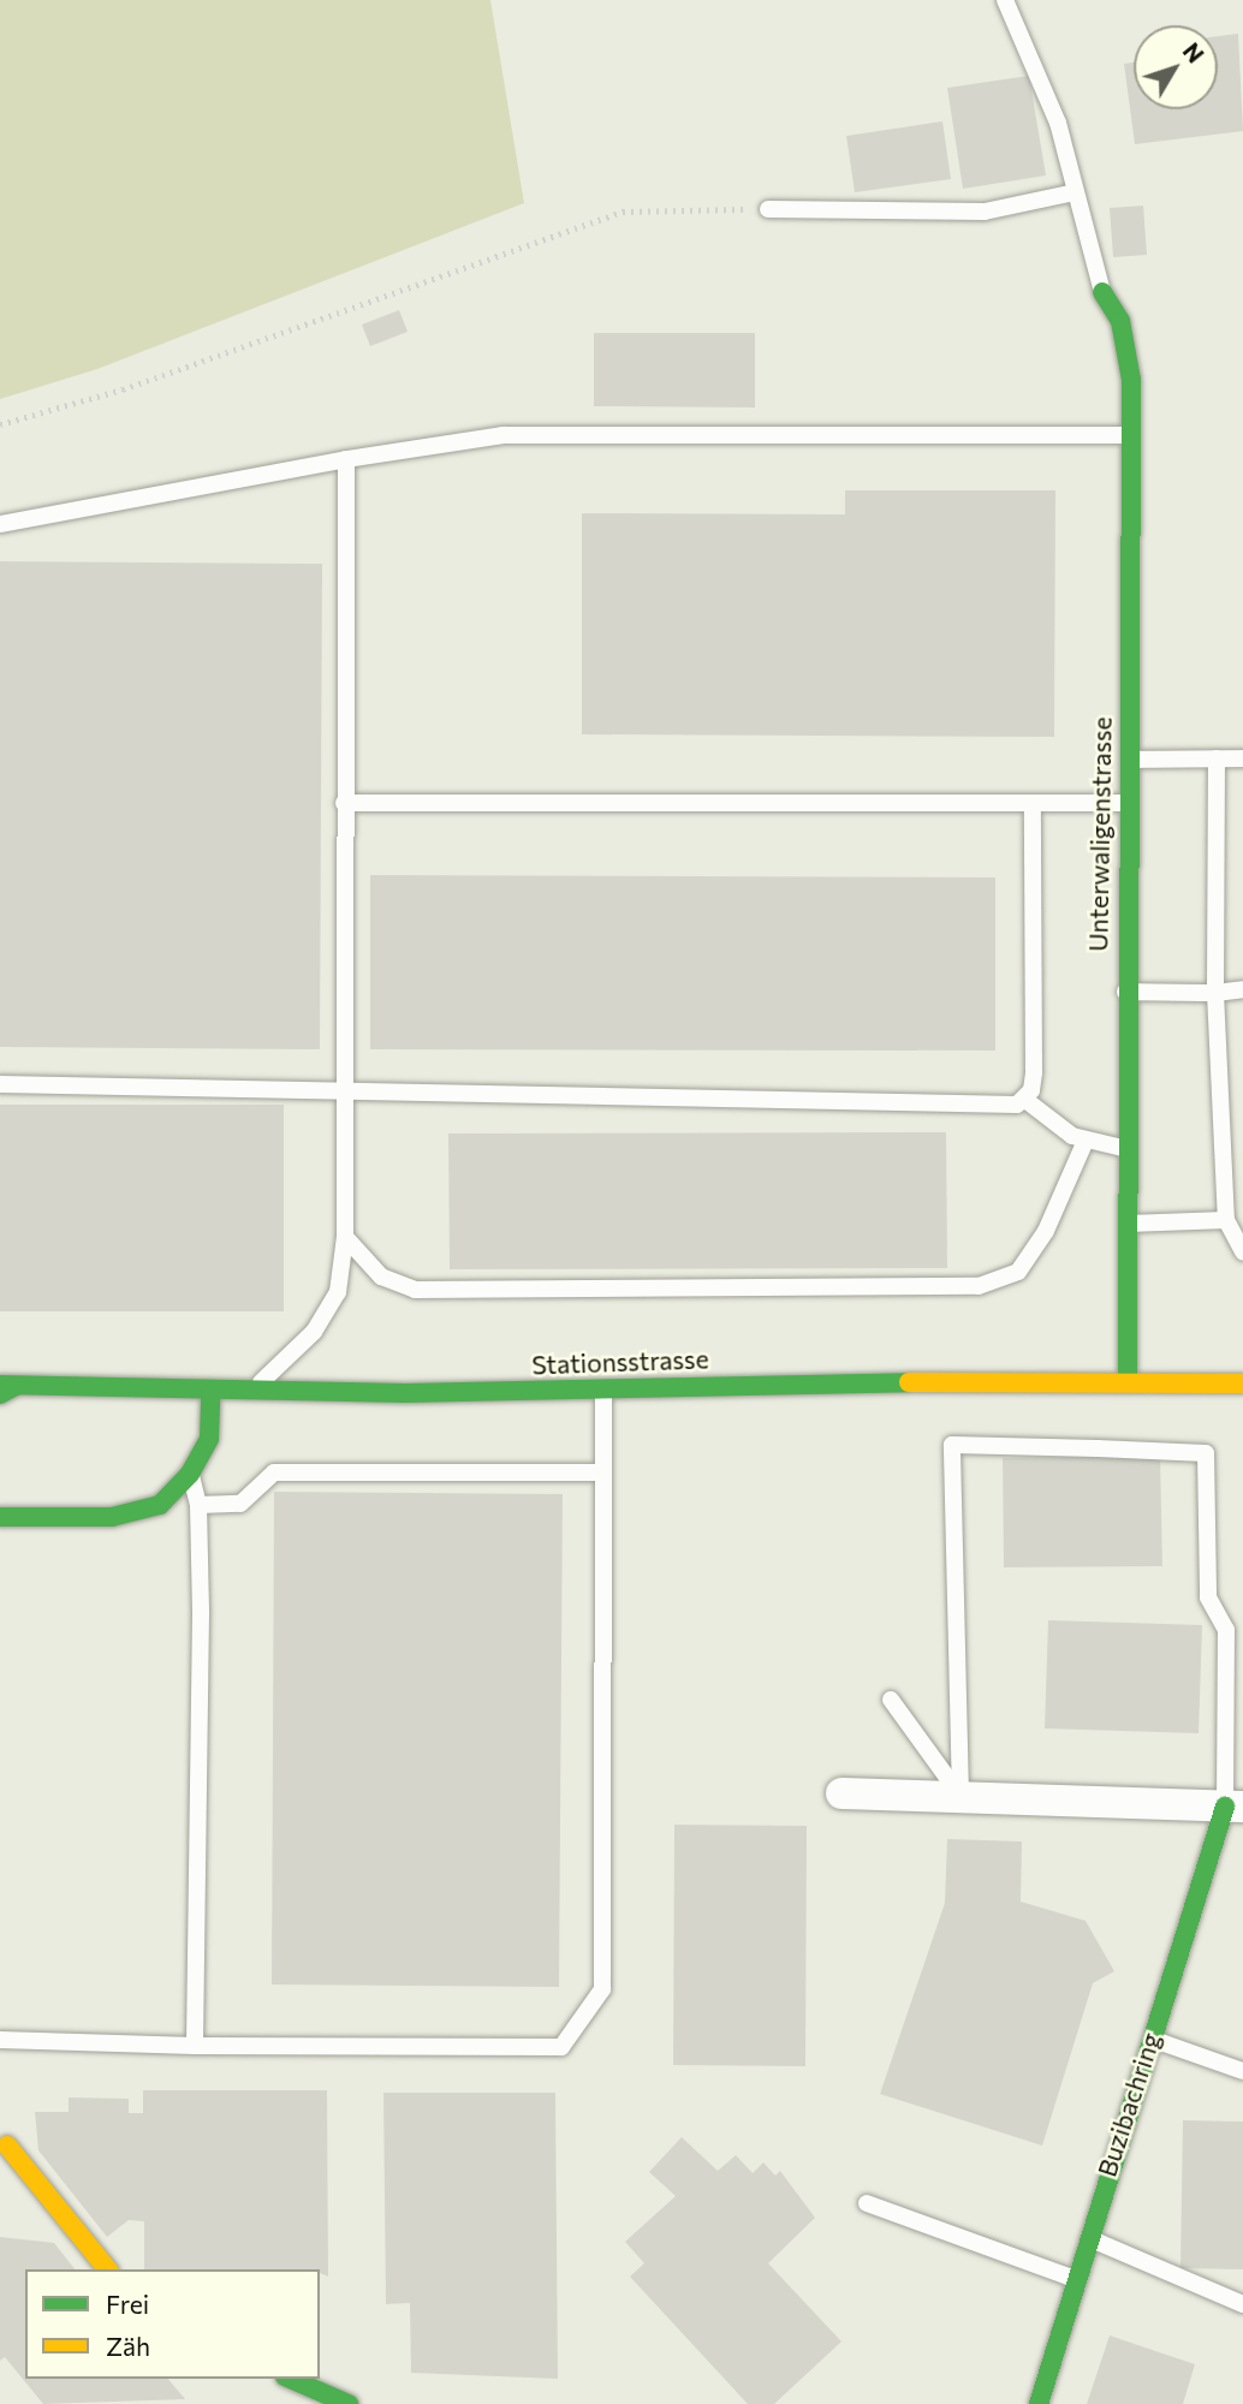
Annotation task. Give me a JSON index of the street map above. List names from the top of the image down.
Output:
{
  "streets": {
    "street": ["Unterwaligenstrasse", "Stationsstrasse", "Buzibachring"]
  },
  "crossings": [
    ["Unterwaligenstrasse", "Stationsstrasse"]
  ],
  "legend": ["Frei", "Zäh"],
  "north": "top right"
}
